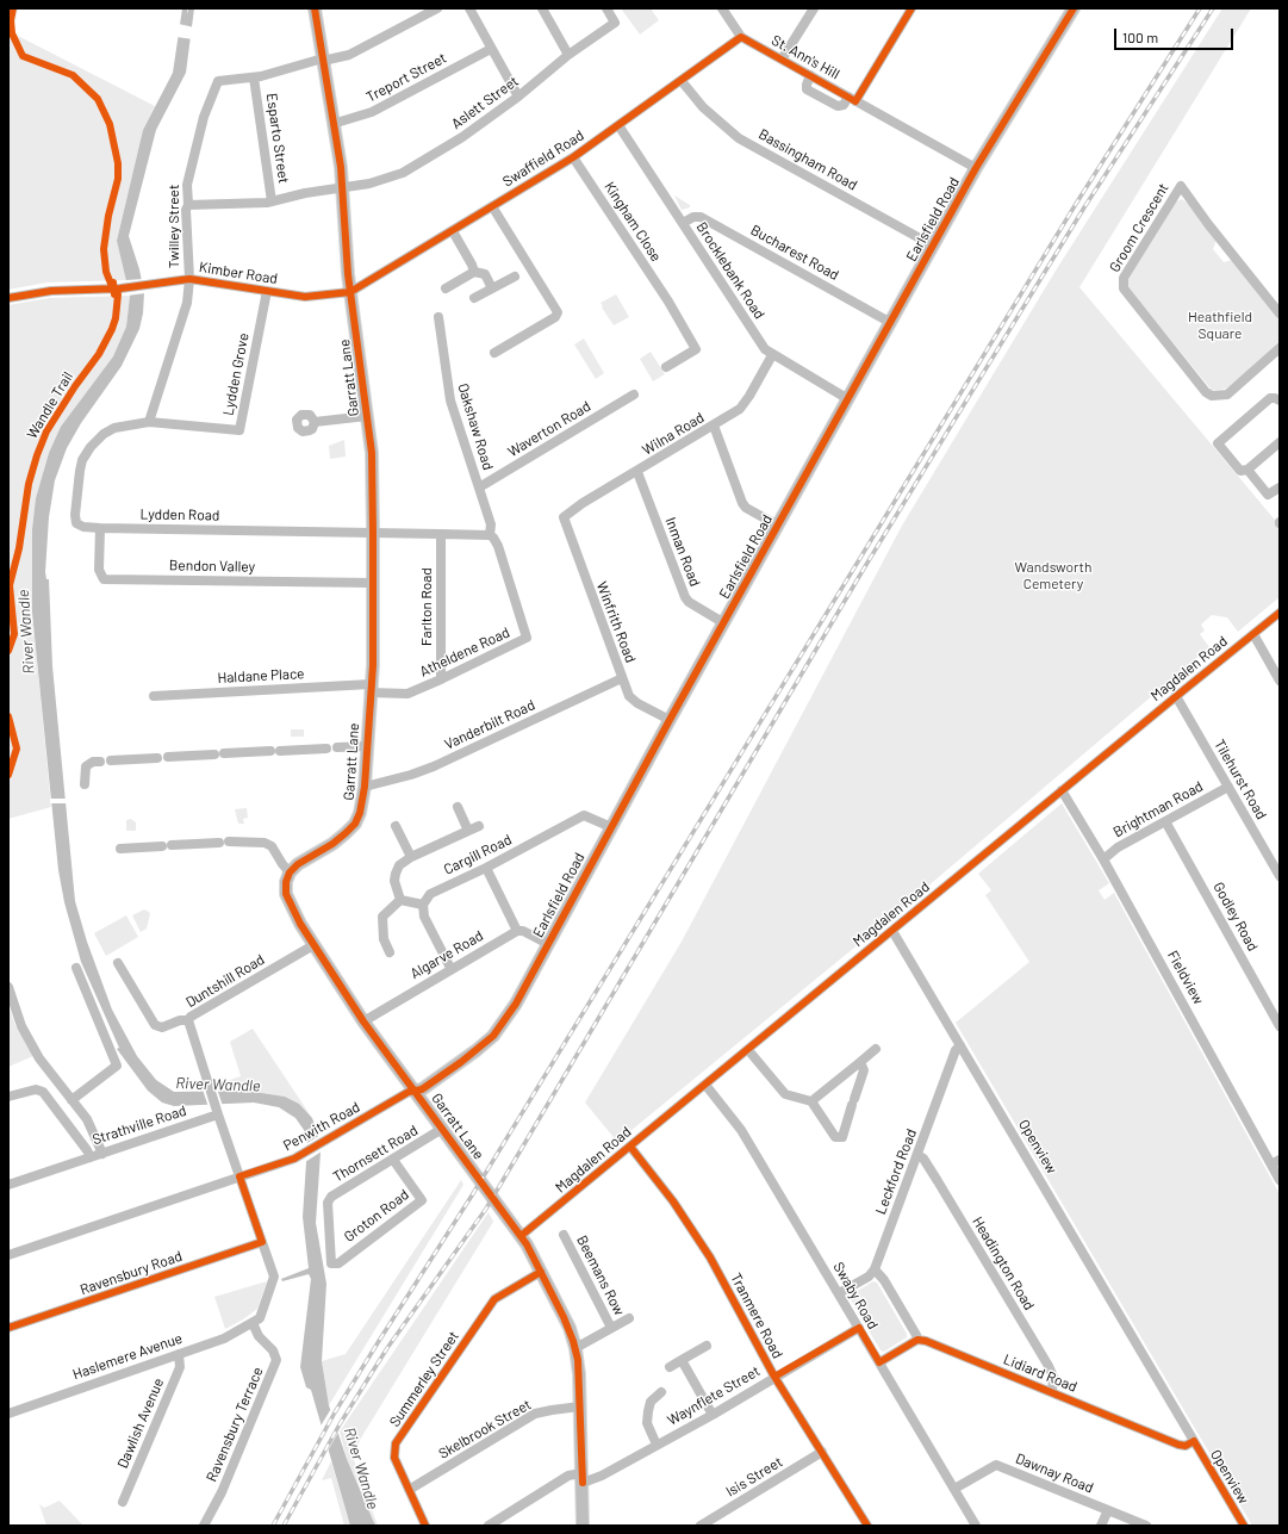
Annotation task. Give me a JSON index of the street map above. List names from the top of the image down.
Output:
{
  "streets": {
    "main road": ["Earlsfield Road", "Garratt Lane"],
    "street": [
      "St. Ann's Hill",
      "Treport Street",
      "Aslett Street",
      "Esparto Street",
      "Swaffield Road",
      "Bassingham Road",
      "Kingham Close",
      "Twilley Street",
      "Groom Crescent",
      "Bucharest Road",
      "Brocklebank Road",
      "Kimber Road",
      "Lydden Grove",
      "Oakshaw Road",
      "Waverton Road",
      "Wilna Road",
      "Lydden Road",
      "Inman Road",
      "Bendon Valley",
      "Farlton Road",
      "Winfrith Road",
      "Atheldene Road",
      "Magdalen Road",
      "Haldane Place",
      "Vanderbilt Road",
      "Tilehurst Road",
      "Brightman Road",
      "Cargill Road",
      "Godley Road",
      "Algarve Road",
      "Fieldview",
      "Duntshill Road",
      "Strathville Road",
      "Penwith Road",
      "Openview",
      "Thornsett Road",
      "Leckford Road",
      "Groton Road",
      "Headington Road",
      "Ravensbury Road",
      "Beemans Row",
      "Swaby Road",
      "Tranmere Road",
      "Haslemere Avenue",
      "Lidiard Road",
      "Summerley Street",
      "Waynflete Street",
      "Dawlish Avenue",
      "Ravensbury Terrace",
      "Skelbrook Street",
      "Dawnay Road",
      "Isis Street"
    ],
    "cycle path": ["Wandle Trail"]
  },
  "crossings": [
    ["St. Ann's Hill", "Swaffield Road"],
    ["St. Ann's Hill", "Earlsfield Road"],
    ["Treport Street", "Garratt Lane"],
    ["Aslett Street", "Esparto Street"],
    ["Aslett Street", "Twilley Street"],
    ["Aslett Street", "Garratt Lane"],
    ["Esparto Street", "Twilley Street"],
    ["Swaffield Road", "Bassingham Road"],
    ["Swaffield Road", "Kingham Close"],
    ["Swaffield Road", "Brocklebank Road"],
    ["Swaffield Road", "Kimber Road"],
    ["Swaffield Road", "Garratt Lane"],
    ["Bassingham Road", "Earlsfield Road"],
    ["Earlsfield Road", "Bucharest Road"],
    ["Earlsfield Road", "Brocklebank Road"],
    ["Earlsfield Road", "Garratt Lane"],
    ["Earlsfield Road", "Inman Road"],
    ["Earlsfield Road", "Winfrith Road"],
    ["Earlsfield Road", "Cargill Road"],
    ["Earlsfield Road", "Penwith Road"],
    ["Twilley Street", "Kimber Road"],
    ["Twilley Street", "Lydden Grove"],
    ["Twilley Street", "Garratt Lane"],
    ["Bucharest Road", "Brocklebank Road"],
    ["Brocklebank Road", "Wilna Road"],
    ["Kimber Road", "Lydden Grove"],
    ["Kimber Road", "Garratt Lane"],
    ["Lydden Grove", "Lydden Road"],
    ["Garratt Lane", "Lydden Road"],
    ["Garratt Lane", "Bendon Valley"],
    ["Garratt Lane", "Atheldene Road"],
    ["Garratt Lane", "Magdalen Road"],
    ["Garratt Lane", "Haldane Place"],
    ["Garratt Lane", "Vanderbilt Road"],
    ["Garratt Lane", "Algarve Road"],
    ["Garratt Lane", "Duntshill Road"],
    ["Garratt Lane", "Penwith Road"],
    ["Garratt Lane", "Thornsett Road"],
    ["Garratt Lane", "Beemans Row"],
    ["Garratt Lane", "Summerley Street"],
    ["Garratt Lane", "Waynflete Street"],
    ["Garratt Lane", "Skelbrook Street"],
    ["Oakshaw Road", "Waverton Road"],
    ["Oakshaw Road", "Atheldene Road"],
    ["Waverton Road", "Atheldene Road"],
    ["Wilna Road", "Inman Road"],
    ["Wilna Road", "Winfrith Road"],
    ["Lydden Road", "Bendon Valley"],
    ["Farlton Road", "Atheldene Road"],
    ["Winfrith Road", "Vanderbilt Road"],
    ["Atheldene Road", "Haldane Place"],
    ["Magdalen Road", "Tilehurst Road"],
    ["Magdalen Road", "Fieldview"],
    ["Magdalen Road", "Openview"],
    ["Magdalen Road", "Swaby Road"],
    ["Magdalen Road", "Tranmere Road"],
    ["Tilehurst Road", "Brightman Road"],
    ["Brightman Road", "Godley Road"],
    ["Brightman Road", "Fieldview"],
    ["Duntshill Road", "Strathville Road"],
    ["Openview", "Leckford Road"],
    ["Openview", "Lidiard Road"],
    ["Thornsett Road", "Groton Road"],
    ["Leckford Road", "Headington Road"],
    ["Headington Road", "Lidiard Road"],
    ["Swaby Road", "Waynflete Street"],
    ["Swaby Road", "Dawnay Road"],
    ["Tranmere Road", "Waynflete Street"],
    ["Tranmere Road", "Isis Street"],
    ["Haslemere Avenue", "Dawlish Avenue"],
    ["Haslemere Avenue", "Ravensbury Terrace"],
    ["Summerley Street", "Skelbrook Street"]
  ],
  "water": ["River Wandle"],
  "parks": ["Heathfield Square", "Wandsworth Cemetery"],
  "scale_bar": "100 m"
}
